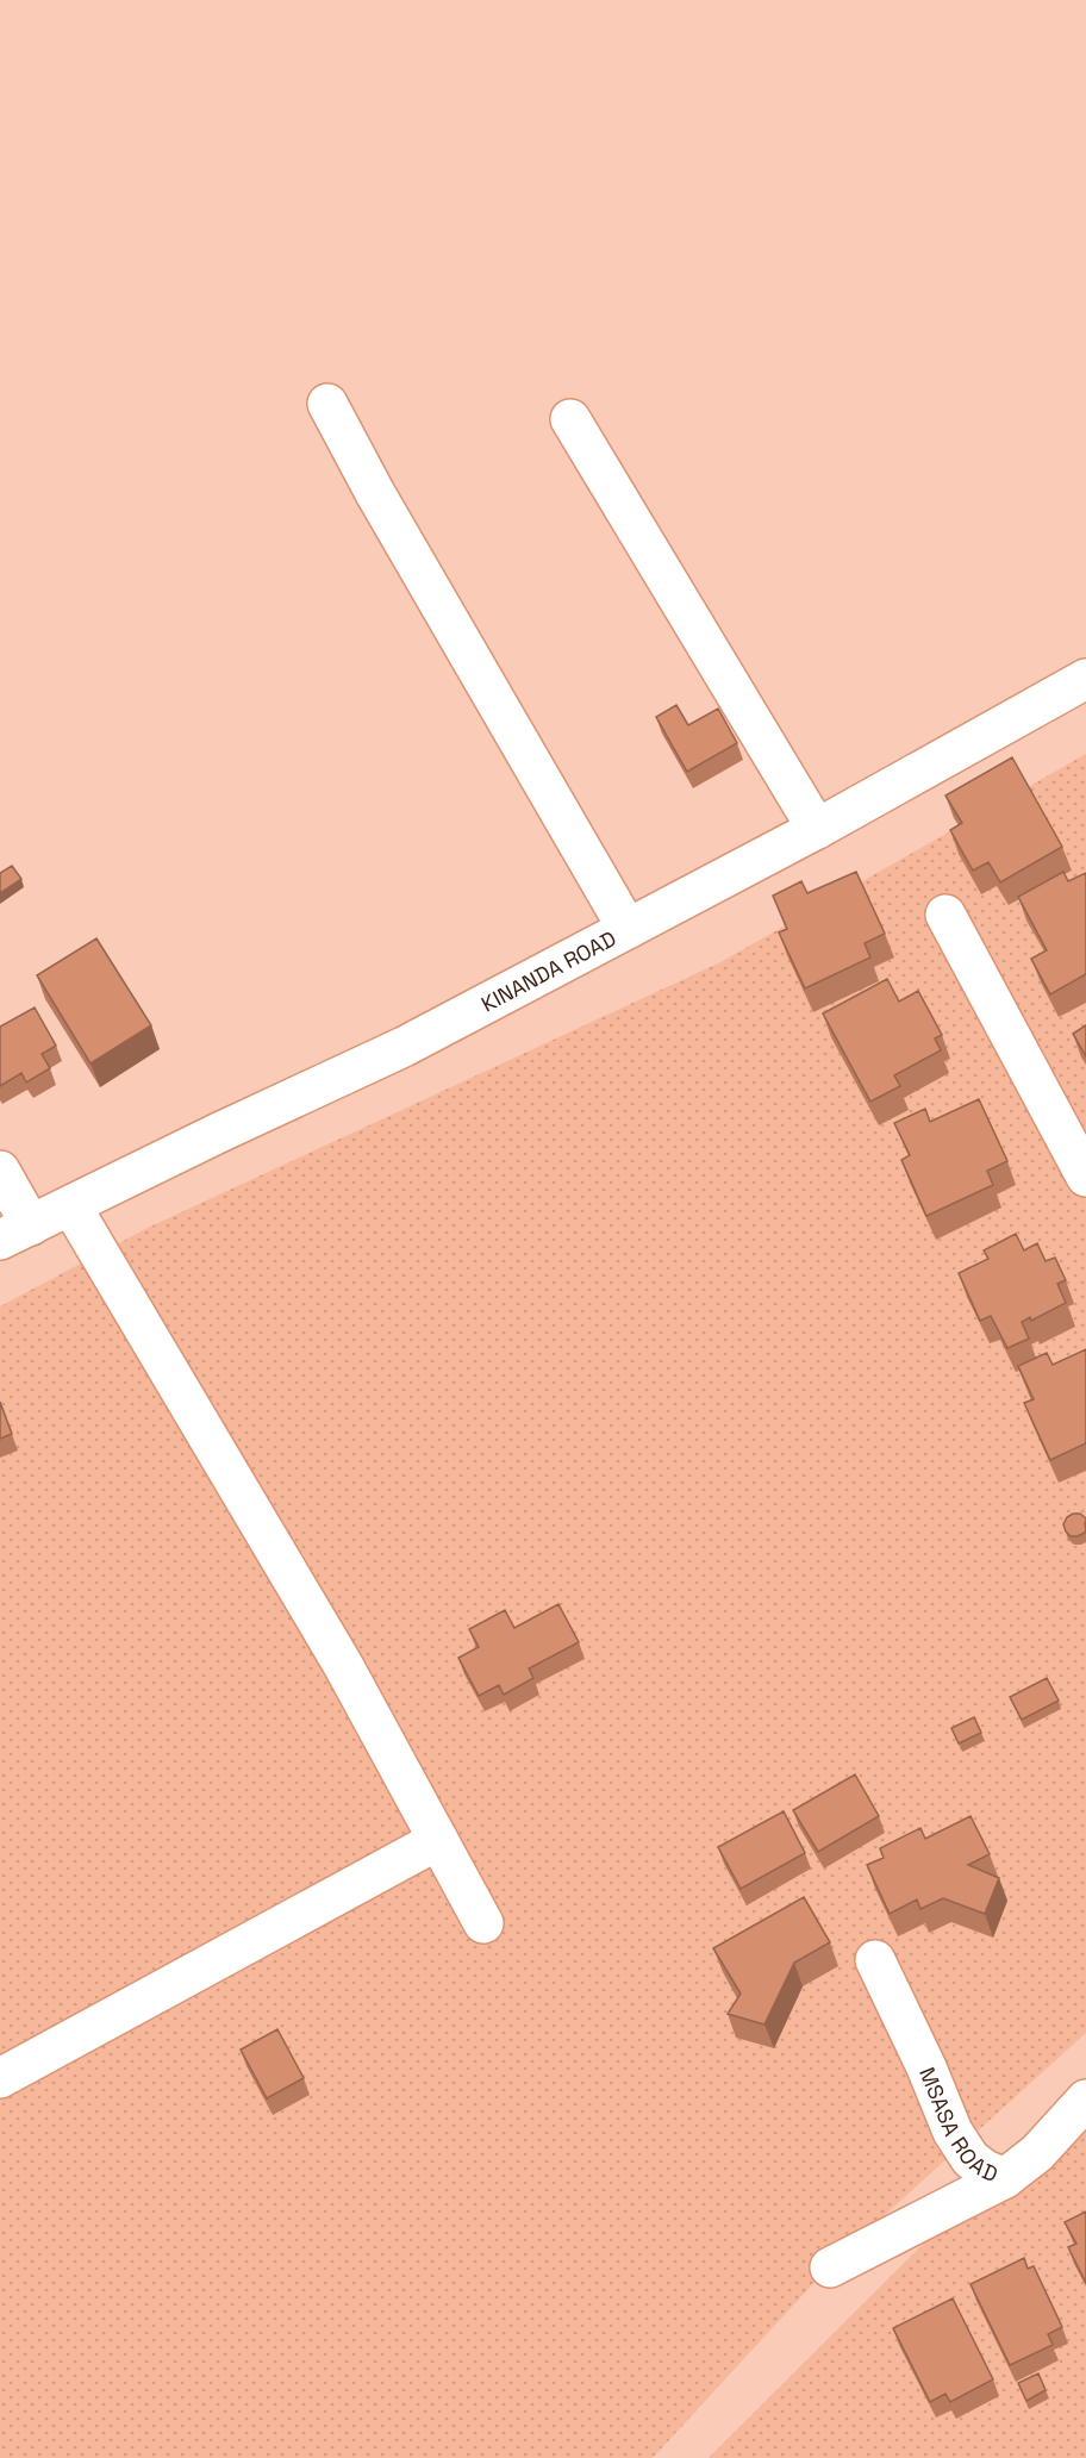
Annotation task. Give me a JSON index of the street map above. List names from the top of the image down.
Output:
{
  "streets": {
    "street": ["KINANDA ROAD", "MSASA ROAD"]
  }
}
